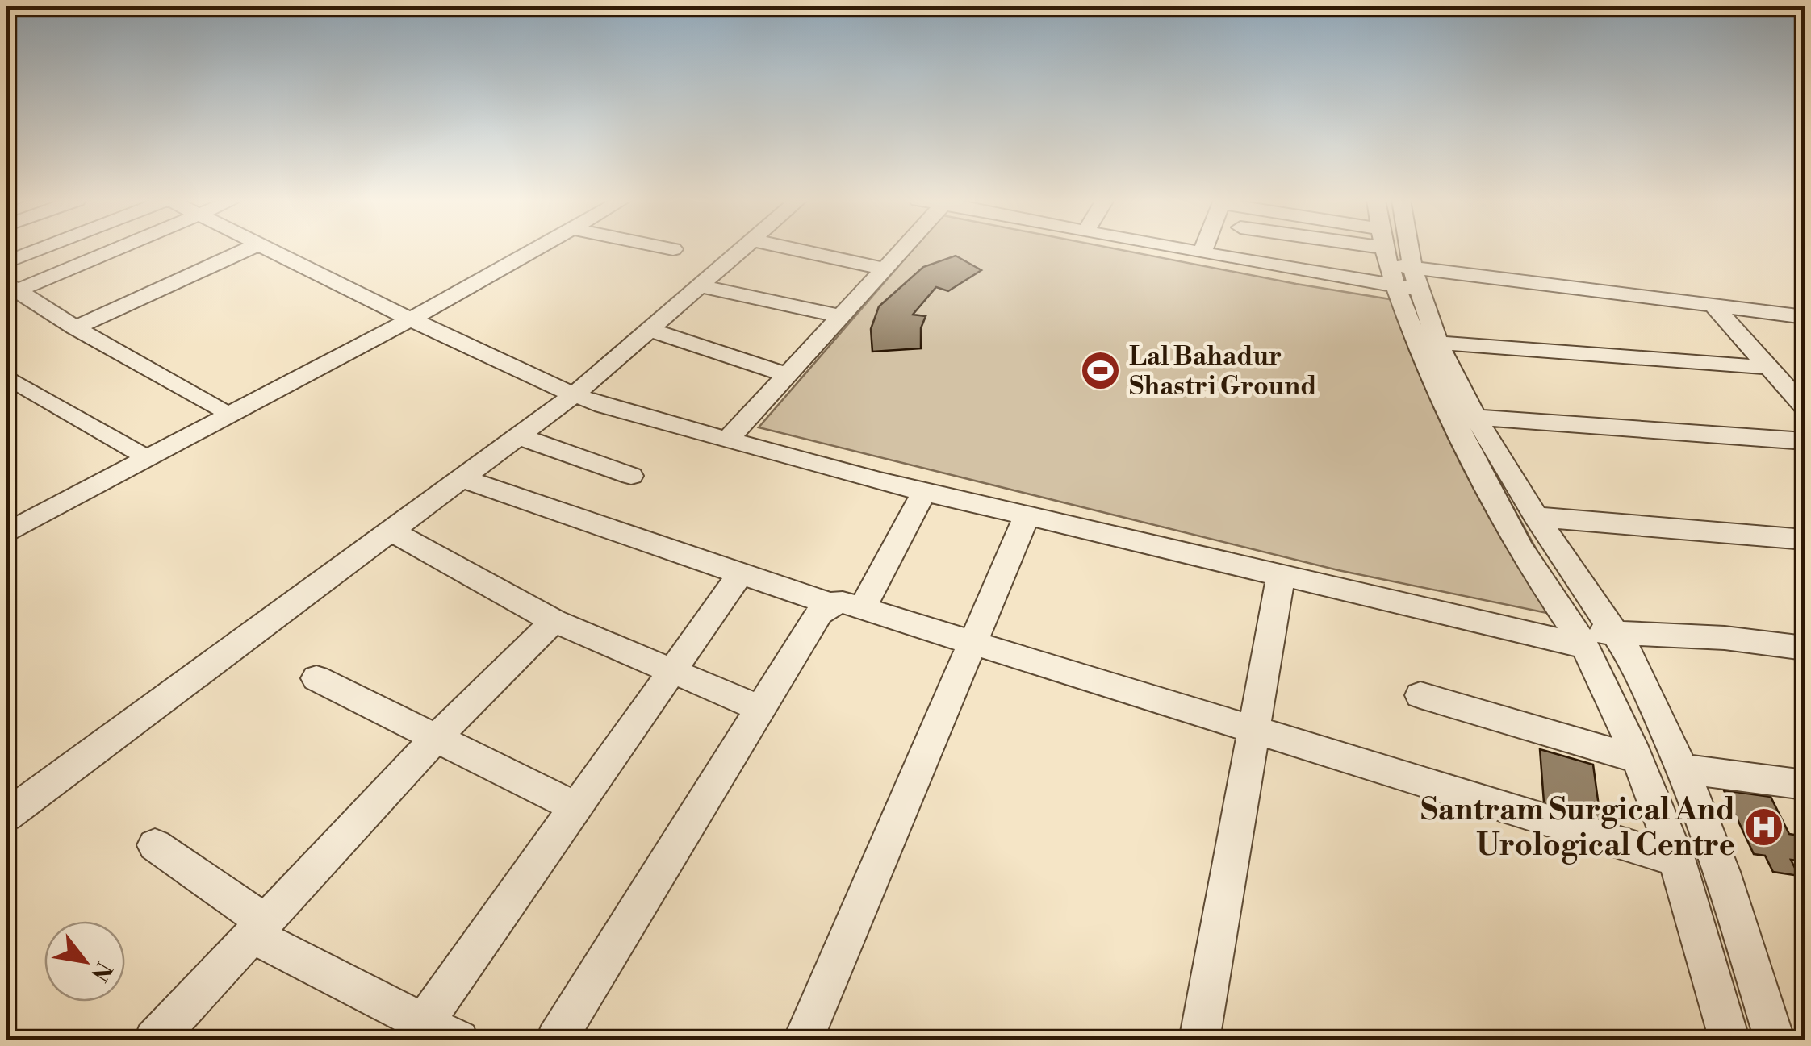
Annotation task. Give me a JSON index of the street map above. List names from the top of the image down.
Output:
{
  "places": {
    "sports": ["Lal Bahadur Shastri Ground"],
    "hospital": ["Santram Surgical And Urological Centre"]
  },
  "north": "bottom right"
}
